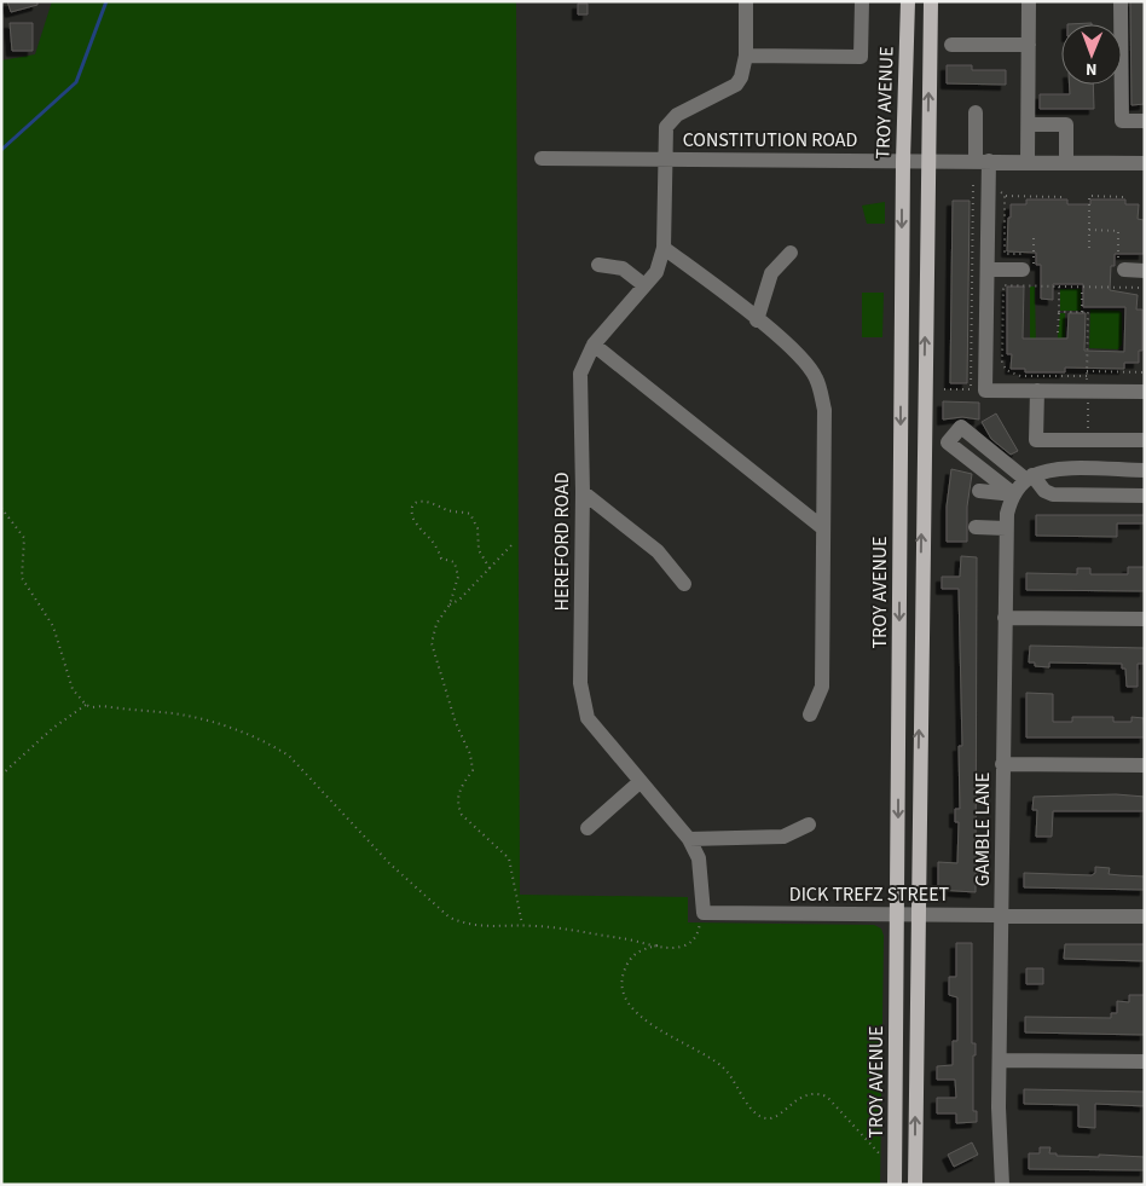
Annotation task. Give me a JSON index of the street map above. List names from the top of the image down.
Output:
{
  "streets": {
    "main road": ["TROY AVENUE"],
    "street": [
      "CONSTITUTION ROAD",
      "HEREFORD ROAD",
      "GAMBLE LANE",
      "DICK TREFZ STREET"
    ]
  },
  "crossings": [
    ["TROY AVENUE", "CONSTITUTION ROAD"],
    ["TROY AVENUE", "DICK TREFZ STREET"],
    ["CONSTITUTION ROAD", "HEREFORD ROAD"],
    ["HEREFORD ROAD", "DICK TREFZ STREET"],
    ["GAMBLE LANE", "DICK TREFZ STREET"]
  ],
  "north": "bottom"
}
